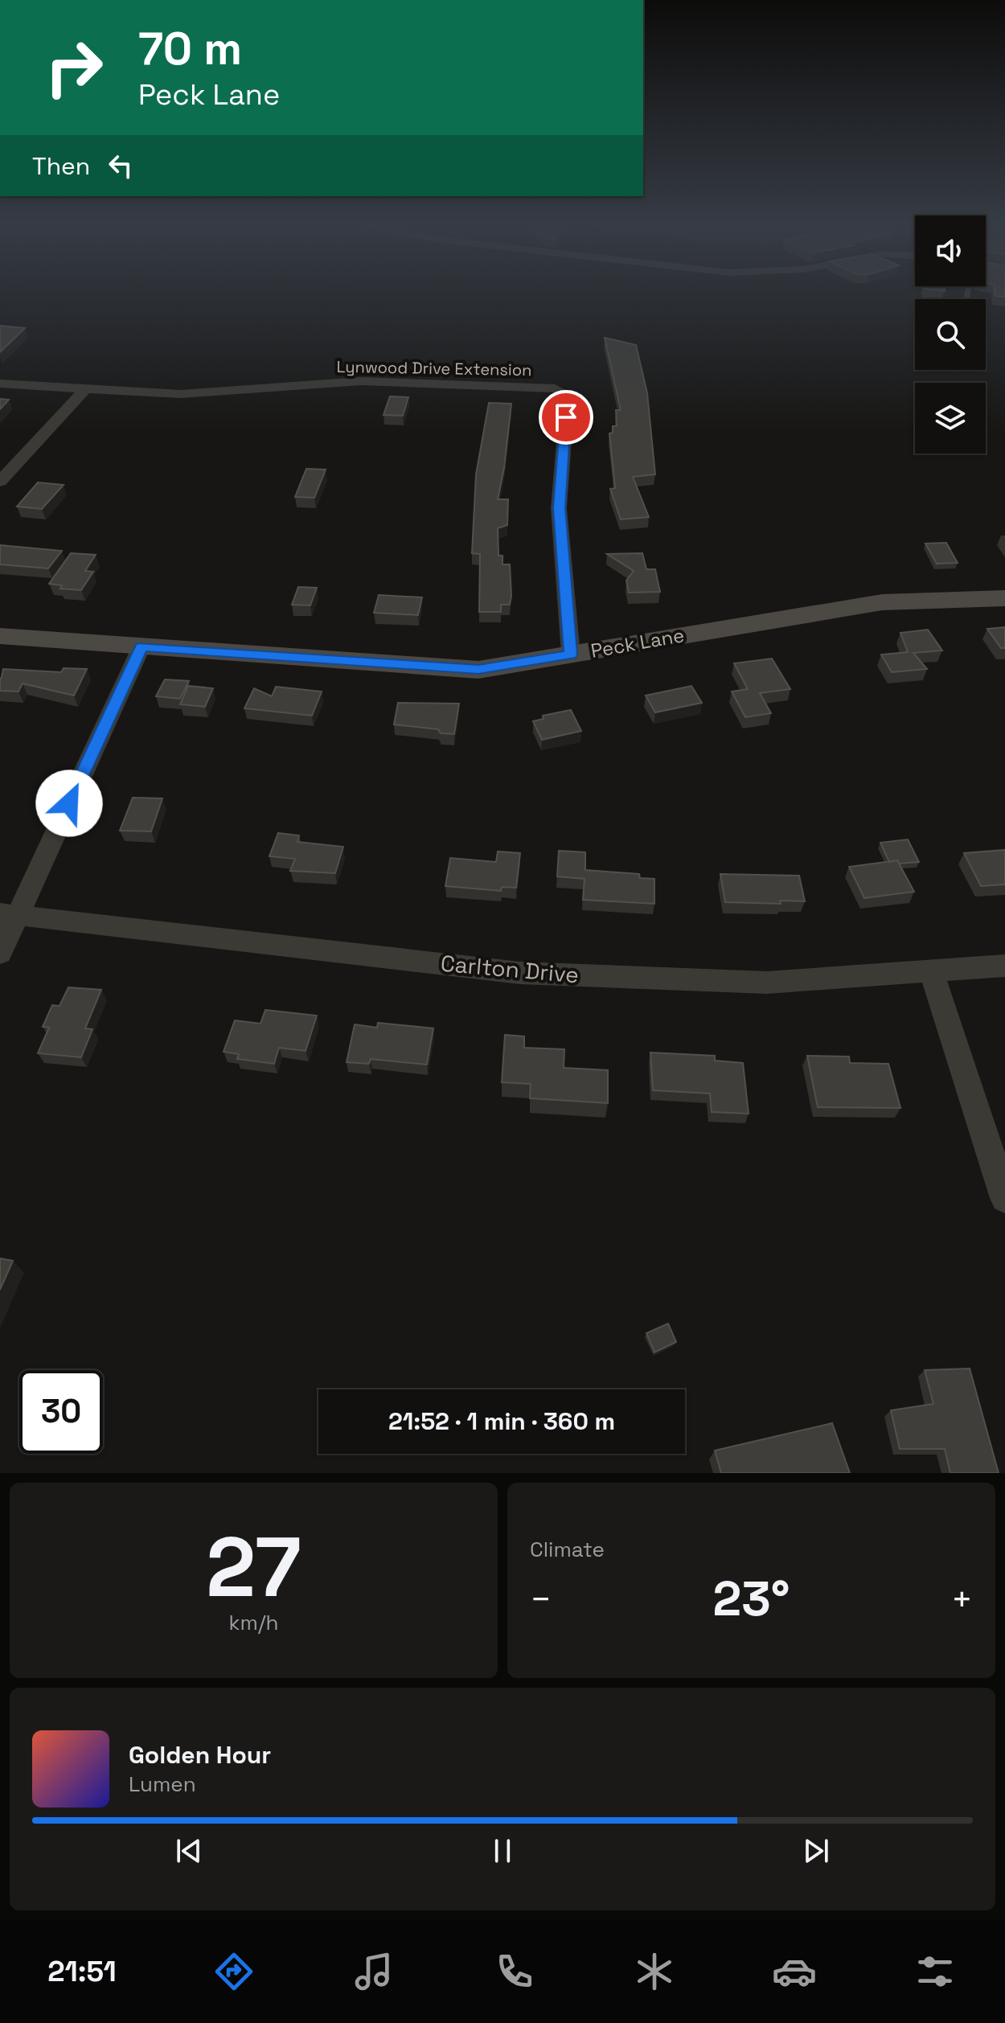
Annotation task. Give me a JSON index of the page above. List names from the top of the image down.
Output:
{
  "streets": {
    "street": ["Lynwood Drive Extension", "Peck Lane", "Carlton Drive"]
  },
  "crossings": [
    ["Lynwood Drive Extension", "Peck Lane"]
  ],
  "page": {
    "turn": ["70 m", "Peck Lane"],
    "then": "Then",
    "limit": "30",
    "trip": "21:52 · 1 min · 360 m",
    "tile": [
      ["27", "km/h"],
      "Climate"
    ],
    "heat": ["−", "23°", "+"],
    "song": ["Golden Hour", "Lumen"],
    "tabs": "21:51"
  }
}
